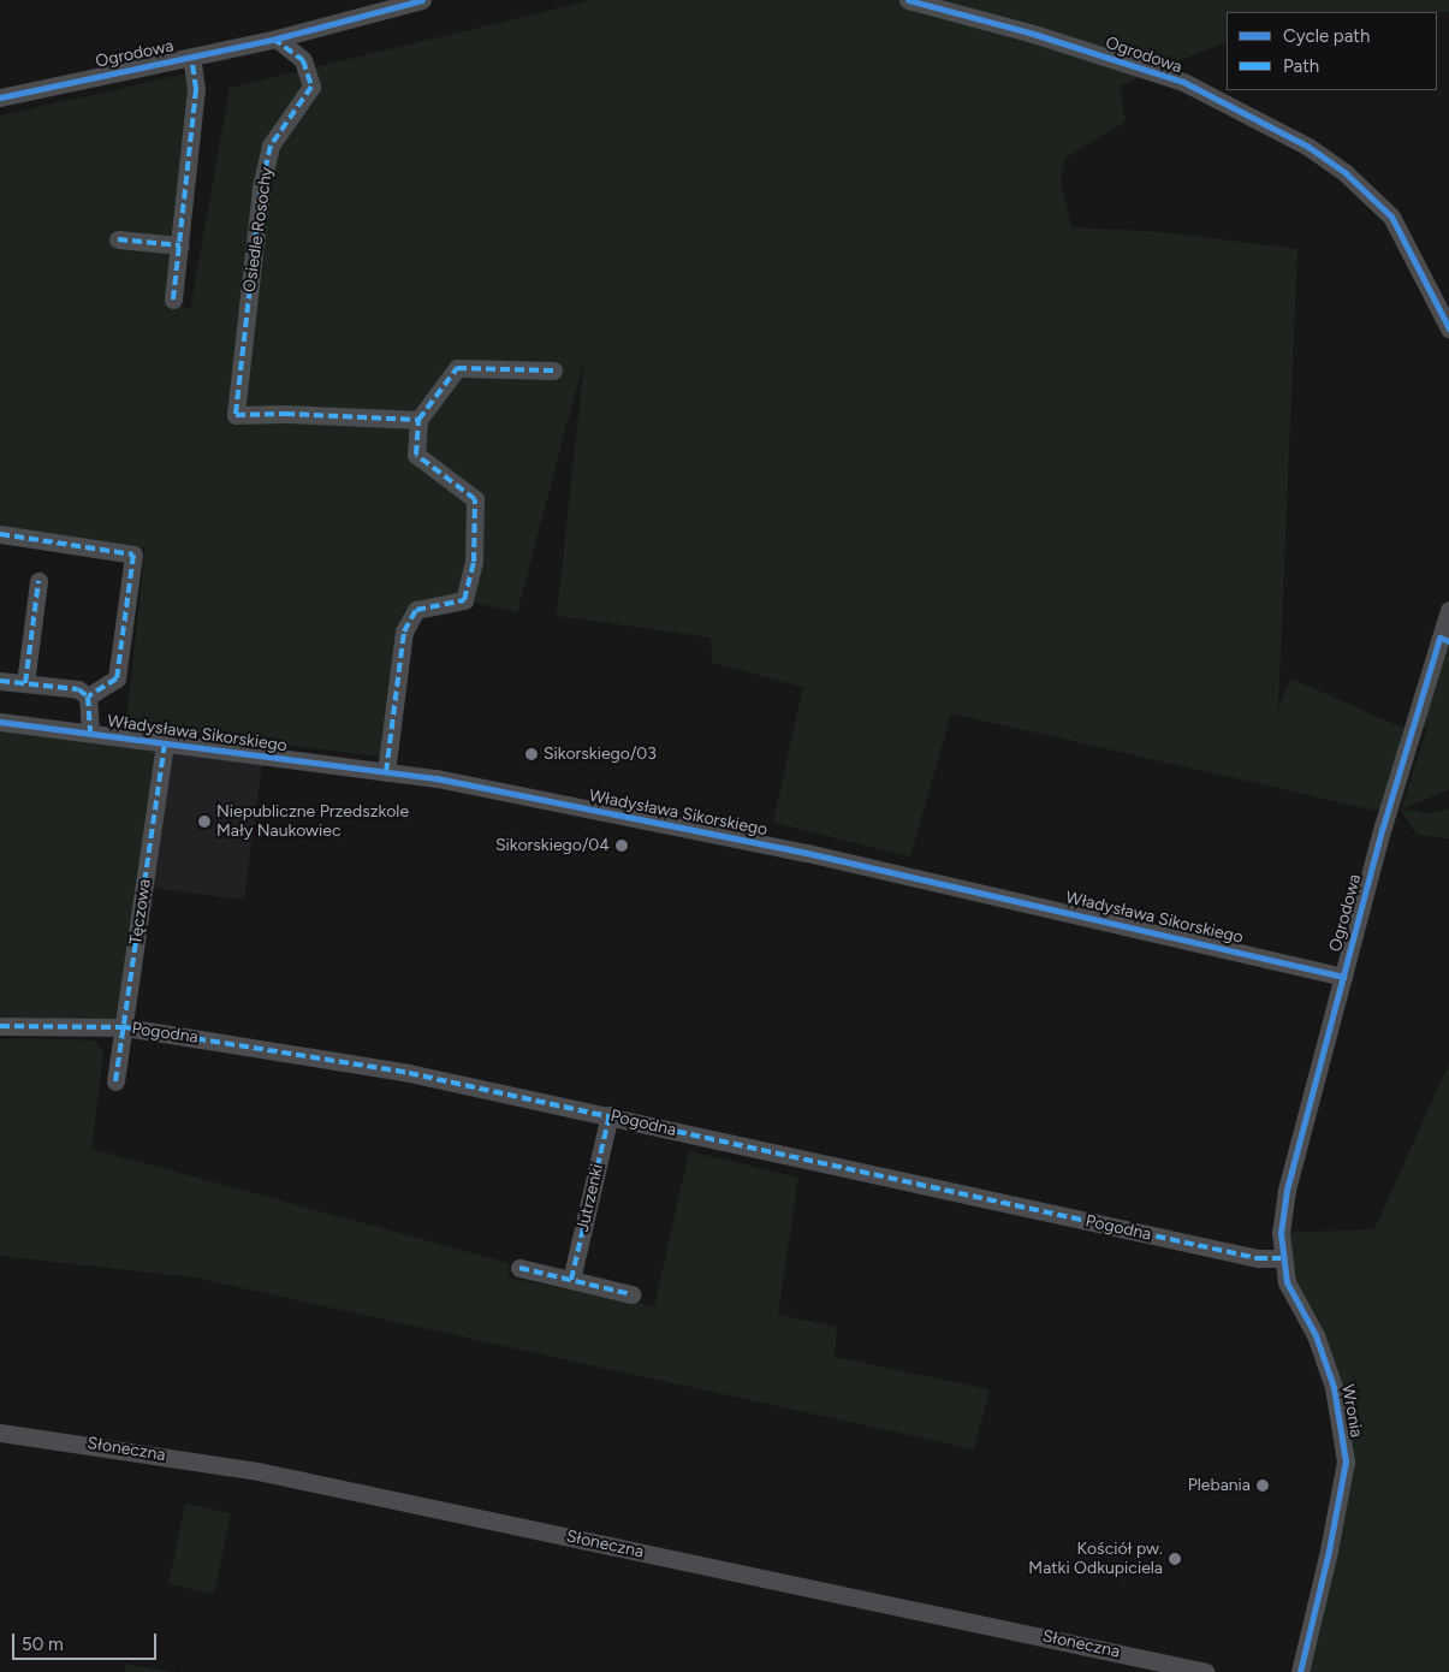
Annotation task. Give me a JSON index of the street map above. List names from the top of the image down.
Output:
{
  "streets": {
    "street": [
      "Ogrodowa",
      "Osiedle Rosochy",
      "Władysława Sikorskiego",
      "Tęczowa",
      "Pogodna",
      "Jutrzenki",
      "Wronia",
      "Słoneczna"
    ]
  },
  "crossings": [
    ["Ogrodowa", "Osiedle Rosochy"],
    ["Ogrodowa", "Władysława Sikorskiego"],
    ["Ogrodowa", "Wronia"],
    ["Władysława Sikorskiego", "Tęczowa"],
    ["Tęczowa", "Pogodna"],
    ["Pogodna", "Jutrzenki"],
    ["Pogodna", "Wronia"]
  ],
  "places": [
    "Sikorskiego/03",
    "Niepubliczne Przedszkole Mały Naukowiec",
    "Sikorskiego/04",
    "Plebania",
    "Kościół pw. Matki Odkupiciela"
  ],
  "legend": ["Cycle path", "Path"],
  "scale_bar": "50 m"
}
